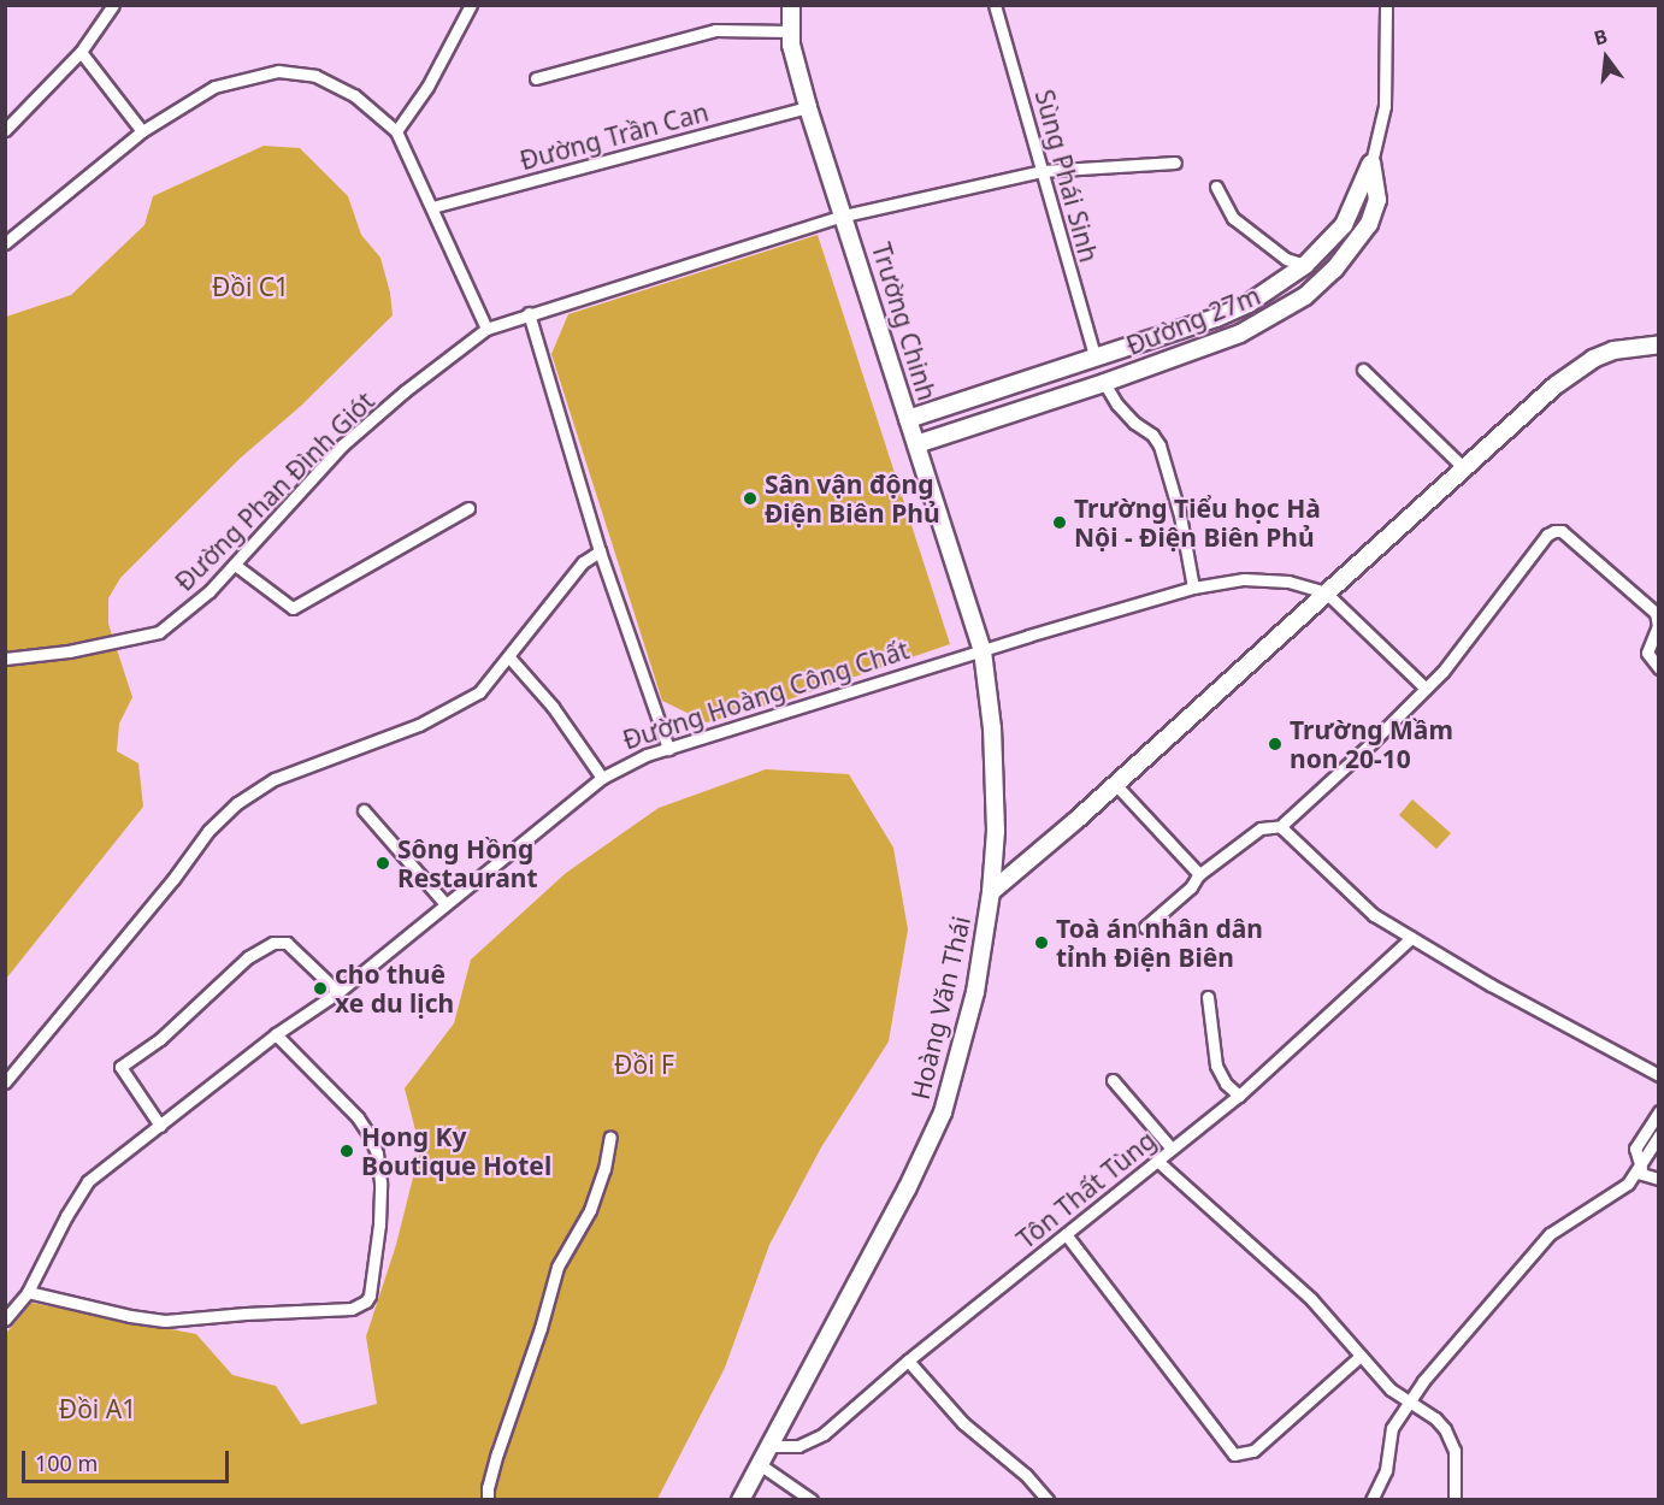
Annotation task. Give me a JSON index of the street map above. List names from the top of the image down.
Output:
{
  "streets": {
    "street": [
      "Đường Trần Can",
      "Sùng Phái Sinh",
      "Đường 27m",
      "Trường Chinh",
      "Đường Phan Đình Giót",
      "Đường Hoàng Công Chất",
      "Hoàng Văn Thái",
      "Tôn Thất Tùng"
    ]
  },
  "crossings": [
    ["Đường Trần Can", "Trường Chinh"],
    ["Sùng Phái Sinh", "Đường 27m"],
    ["Sùng Phái Sinh", "Đường Phan Đình Giót"],
    ["Đường 27m", "Trường Chinh"],
    ["Trường Chinh", "Đường Phan Đình Giót"],
    ["Trường Chinh", "Đường Hoàng Công Chất"],
    ["Trường Chinh", "Hoàng Văn Thái"],
    ["Đường Hoàng Công Chất", "Hoàng Văn Thái"],
    ["Hoàng Văn Thái", "Tôn Thất Tùng"]
  ],
  "parks": ["Đồi C1", "Đồi F", "Đồi A1"],
  "places": [
    "Sân vận động Điện Biên Phủ",
    "Trường Tiểu học Hà Nội - Điện Biên Phủ",
    "Trường Mầm non 20-10",
    "Sông Hồng Restaurant",
    "Toà án nhân dân tỉnh Điện Biên",
    "cho thuê xe du lịch",
    "Hong Ky Boutique Hotel"
  ],
  "scale_bar": "100 m",
  "north": "top"
}
